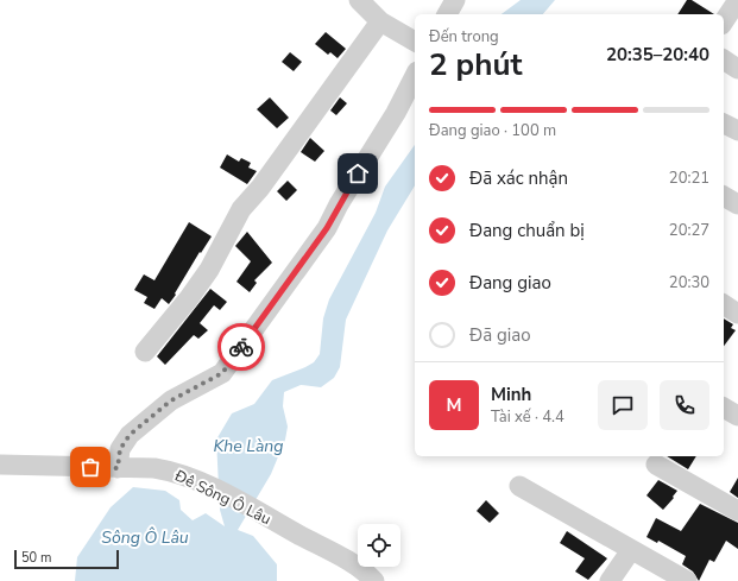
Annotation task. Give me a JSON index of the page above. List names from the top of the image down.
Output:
{
  "streets": {
    "street": ["Đê Sông Ô Lâu"]
  },
  "water": ["Khe Làng", "Sông Ô Lâu"],
  "scale_bar": "50 m",
  "page": {
    "heading": ["2 phút", "Đến trong", "20:35–20:40"],
    "panel": ["Minh", "Tài xế · 4.4"],
    "bar": "Đang giao · 100 m",
    "list": [
      ["Đã xác nhận", "20:21"],
      ["Đang chuẩn bị", "20:27"],
      ["Đang giao", "20:30"],
      "Đã giao"
    ],
    "round": "M",
    "scale": "50 m"
  }
}
